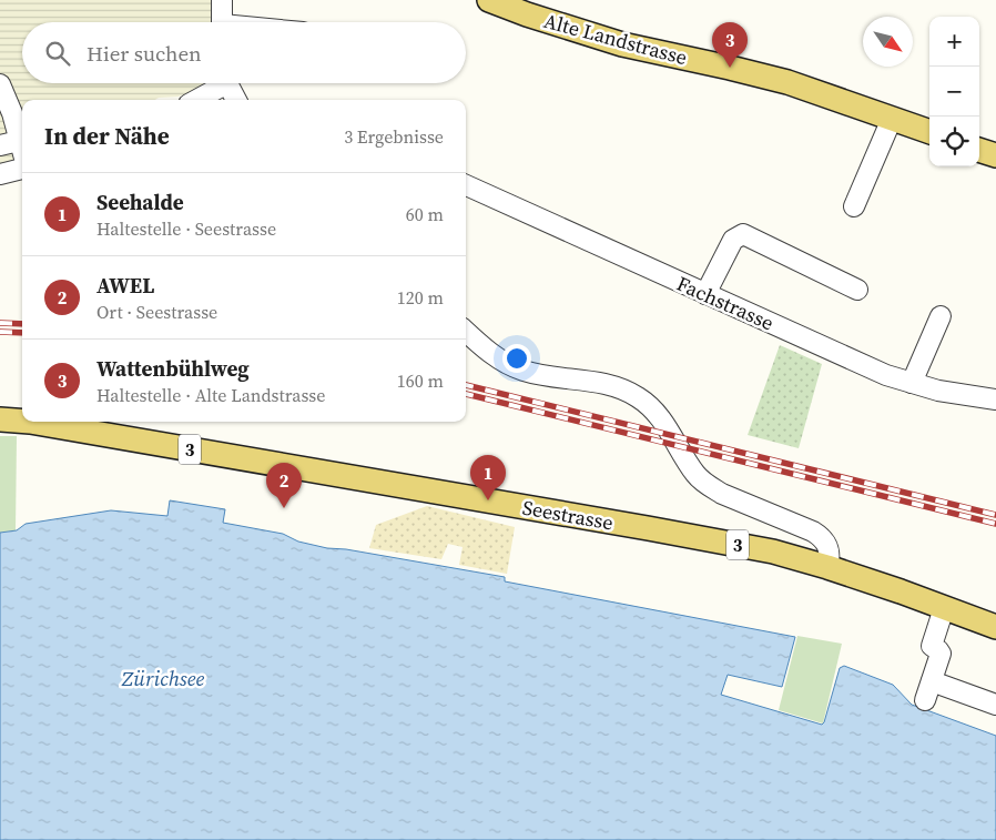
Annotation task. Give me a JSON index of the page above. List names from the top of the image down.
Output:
{
  "streets": {
    "main road": ["Alte Landstrasse", "3", "Seestrasse"],
    "street": ["Fachstrasse"]
  },
  "water": ["Zürichsee"],
  "north": "bottom right",
  "page": {
    "map_buttons": ["+", "−"],
    "pins": ["3", "1", "2"],
    "search": "Hier suchen",
    "heading": ["In der Nähe", "3 Ergebnisse"],
    "list": [
      {
        "mark": "1",
        "name": "Seehalde",
        "note": "Haltestelle · Seestrasse",
        "value": "60 m"
      },
      {
        "mark": "2",
        "name": "AWEL",
        "note": "Ort · Seestrasse",
        "value": "120 m"
      },
      {
        "mark": "3",
        "name": "Wattenbühlweg",
        "note": "Haltestelle · Alte Landstrasse",
        "value": "160 m"
      }
    ]
  }
}
